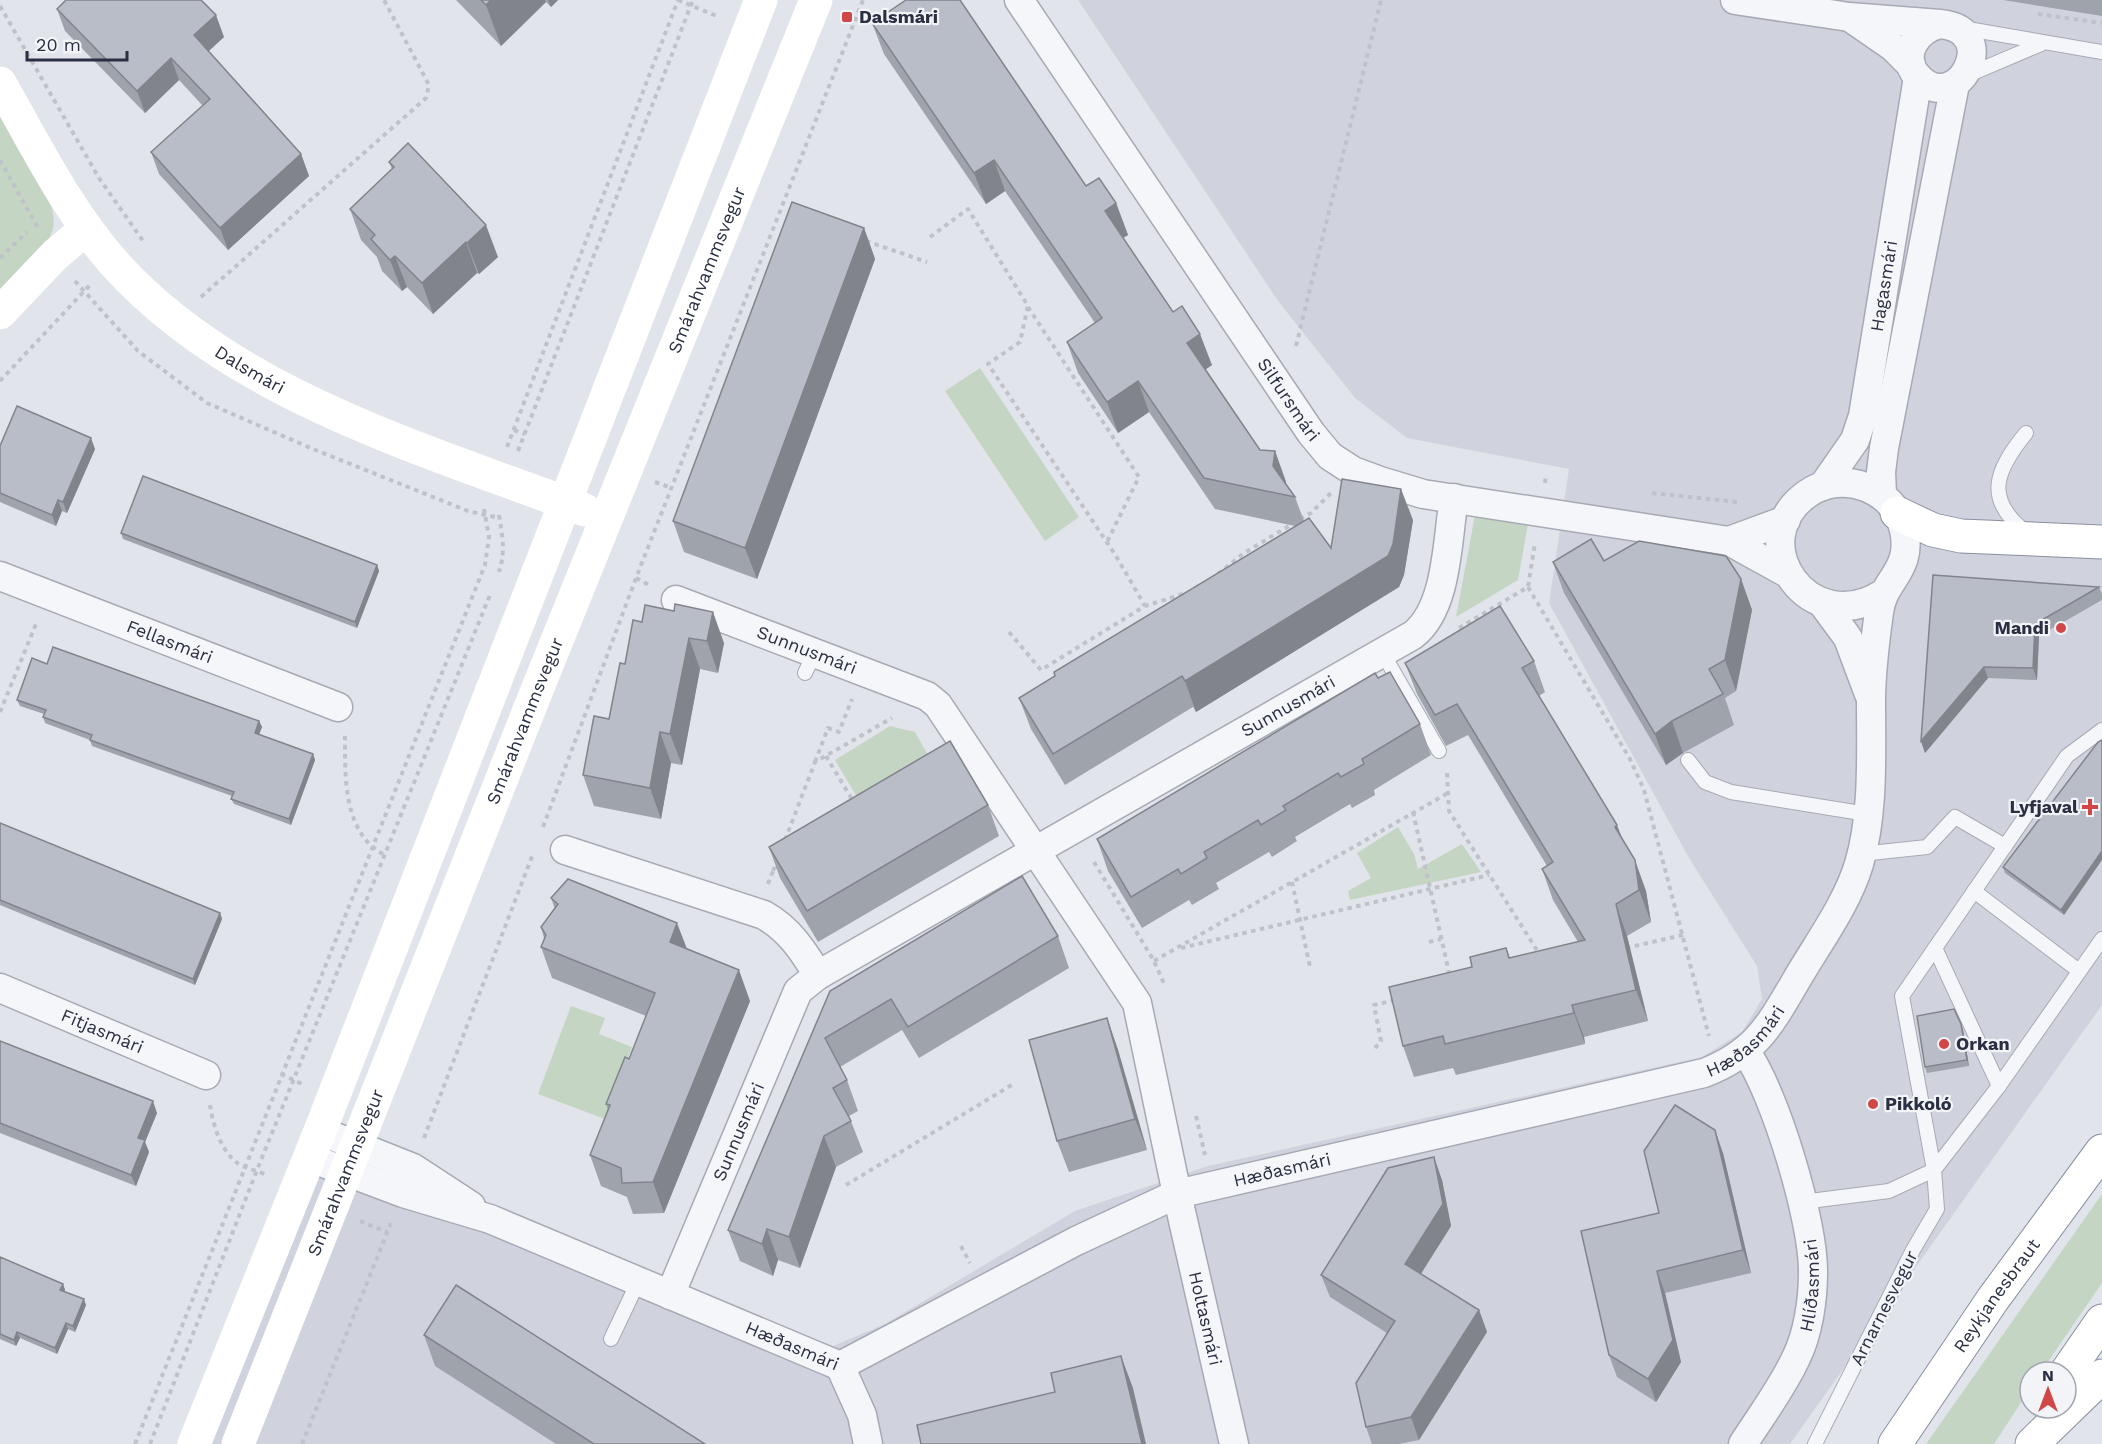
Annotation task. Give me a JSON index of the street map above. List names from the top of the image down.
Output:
{
  "streets": {
    "main road": ["Smárahvammsvegur", "Dalsmári", "Reykjanesbraut"],
    "street": [
      "Hagasmári",
      "Silfursmári",
      "Fellasmári",
      "Sunnusmári",
      "Fitjasmári",
      "Hæðasmári",
      "Hlíðasmári",
      "Holtasmári"
    ],
    "lane": ["Arnarnesvegur"]
  },
  "crossings": [
    ["Smárahvammsvegur", "Dalsmári"],
    ["Smárahvammsvegur", "Hæðasmári"],
    ["Hagasmári", "Silfursmári"],
    ["Hagasmári", "Hæðasmári"],
    ["Silfursmári", "Sunnusmári"],
    ["Silfursmári", "Hæðasmári"],
    ["Sunnusmári", "Hæðasmári"],
    ["Sunnusmári", "Holtasmári"],
    ["Hæðasmári", "Hlíðasmári"],
    ["Hæðasmári", "Holtasmári"]
  ],
  "places": {
    "transit": ["Dalsmári"],
    "other": ["Mandi", "Orkan", "Pikkoló"],
    "health": ["Lyfjaval"]
  },
  "scale_bar": "20 m",
  "north": "top"
}
